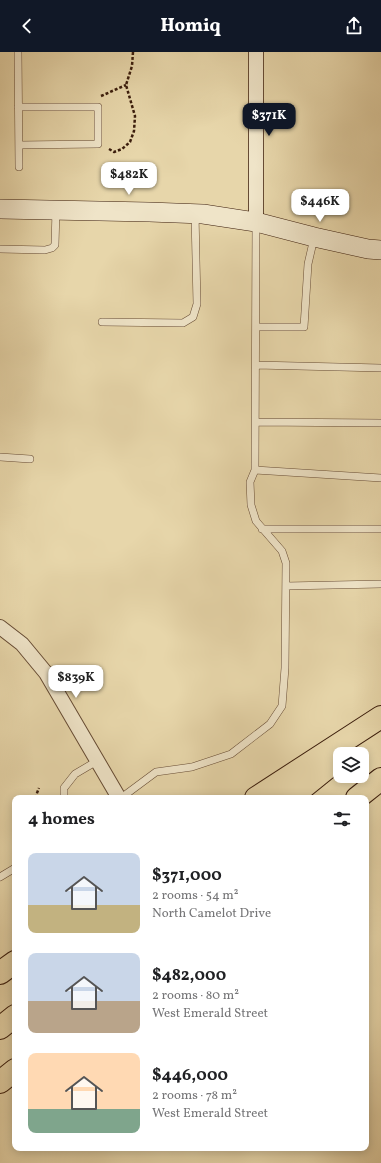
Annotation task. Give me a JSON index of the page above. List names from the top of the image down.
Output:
{
  "page": {
    "header": "Homiq",
    "price": [
      "$371K",
      "$482K",
      "$446K",
      "$839K"
    ],
    "heading": "4 homes",
    "list": [
      {
        "name": "$371,000",
        "note": "2 rooms · 54 m² · North Camelot Drive"
      },
      {
        "name": "$482,000",
        "note": "2 rooms · 80 m² · West Emerald Street"
      },
      {
        "name": "$446,000",
        "note": "2 rooms · 78 m² · West Emerald Street"
      }
    ]
  }
}
